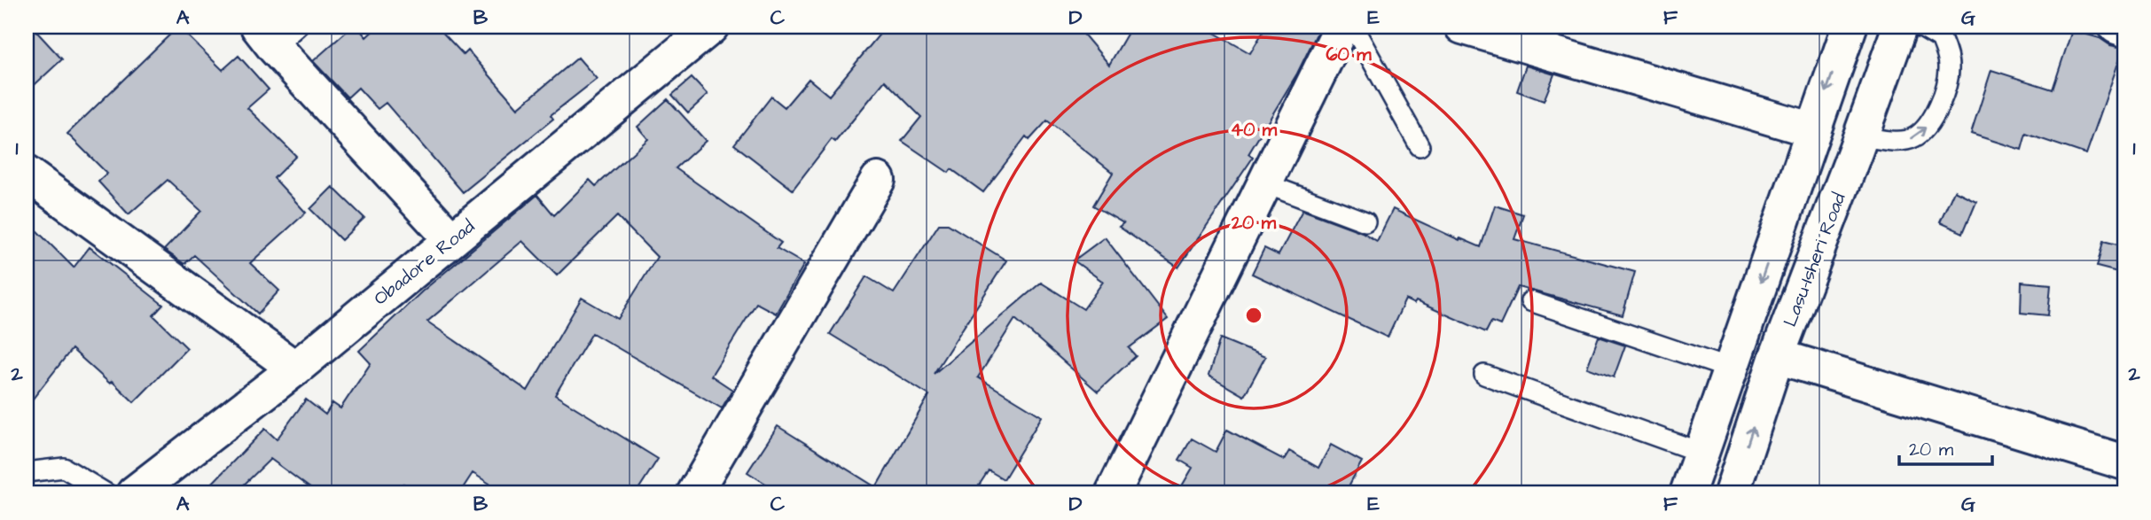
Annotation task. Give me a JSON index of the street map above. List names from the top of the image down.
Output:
{
  "streets": {
    "street": ["Lasu-Isheri Road", "Obadore Road"]
  },
  "scale_bar": "20 m",
  "grid": {
    "columns": [
      "A",
      "B",
      "C",
      "D",
      "E",
      "F",
      "G"
    ],
    "rows": ["1", "2"]
  },
  "rings": ["60 m", "40 m", "20 m"]
}
